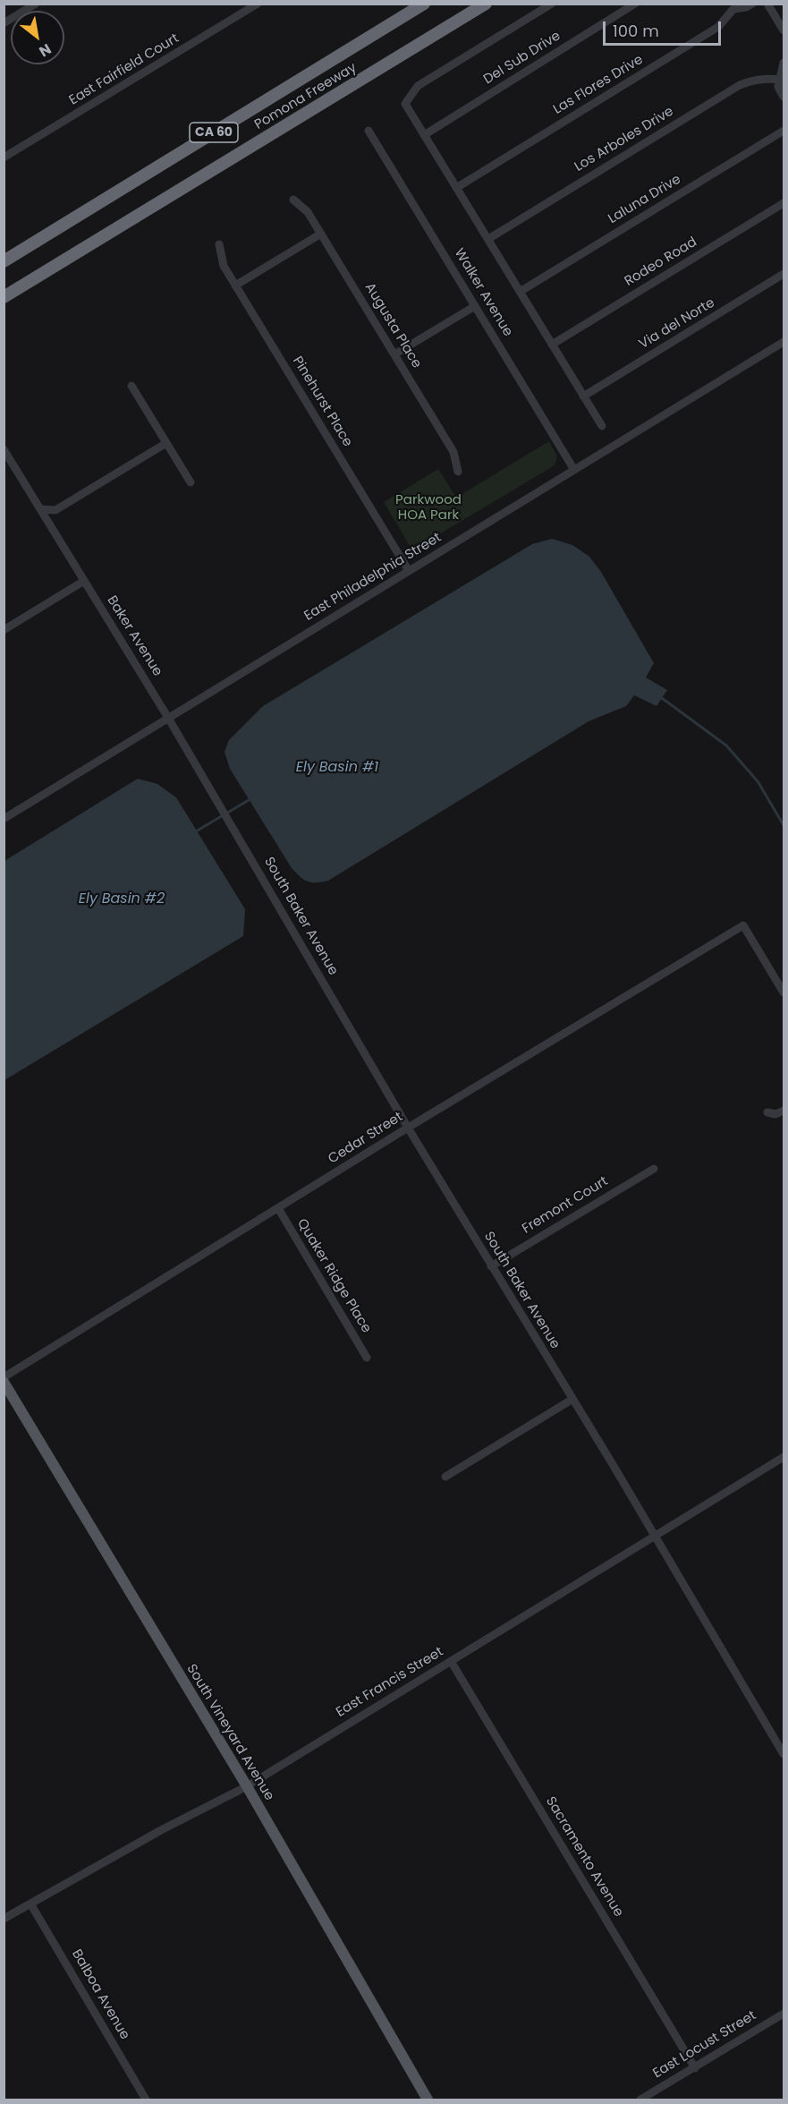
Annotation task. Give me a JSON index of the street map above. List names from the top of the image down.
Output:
{
  "streets": {
    "highway": ["Pomona Freeway", "CA 60"],
    "main road": ["South Vineyard Avenue"],
    "street": [
      "Del Sub Drive",
      "East Fairfield Court",
      "Las Flores Drive",
      "Los Arboles Drive",
      "Laluna Drive",
      "Rodeo Road",
      "Walker Avenue",
      "Via del Norte",
      "Augusta Place",
      "Pinehurst Place",
      "East Philadelphia Street",
      "Baker Avenue",
      "South Baker Avenue",
      "Cedar Street",
      "Fremont Court",
      "Quaker Ridge Place",
      "East Francis Street",
      "Sacramento Avenue",
      "Balboa Avenue",
      "East Locust Street"
    ]
  },
  "crossings": [
    ["Walker Avenue", "East Philadelphia Street"],
    ["Pinehurst Place", "East Philadelphia Street"],
    ["East Philadelphia Street", "Baker Avenue"],
    ["Baker Avenue", "South Baker Avenue"],
    ["South Baker Avenue", "Cedar Street"],
    ["South Baker Avenue", "Fremont Court"],
    ["South Baker Avenue", "East Francis Street"],
    ["Cedar Street", "Quaker Ridge Place"],
    ["East Francis Street", "South Vineyard Avenue"],
    ["East Francis Street", "Sacramento Avenue"],
    ["East Francis Street", "Balboa Avenue"],
    ["Sacramento Avenue", "East Locust Street"]
  ],
  "water": ["Ely Basin #1", "Ely Basin #2"],
  "parks": ["Parkwood HOA Park"],
  "scale_bar": "100 m",
  "north": "bottom right"
}
